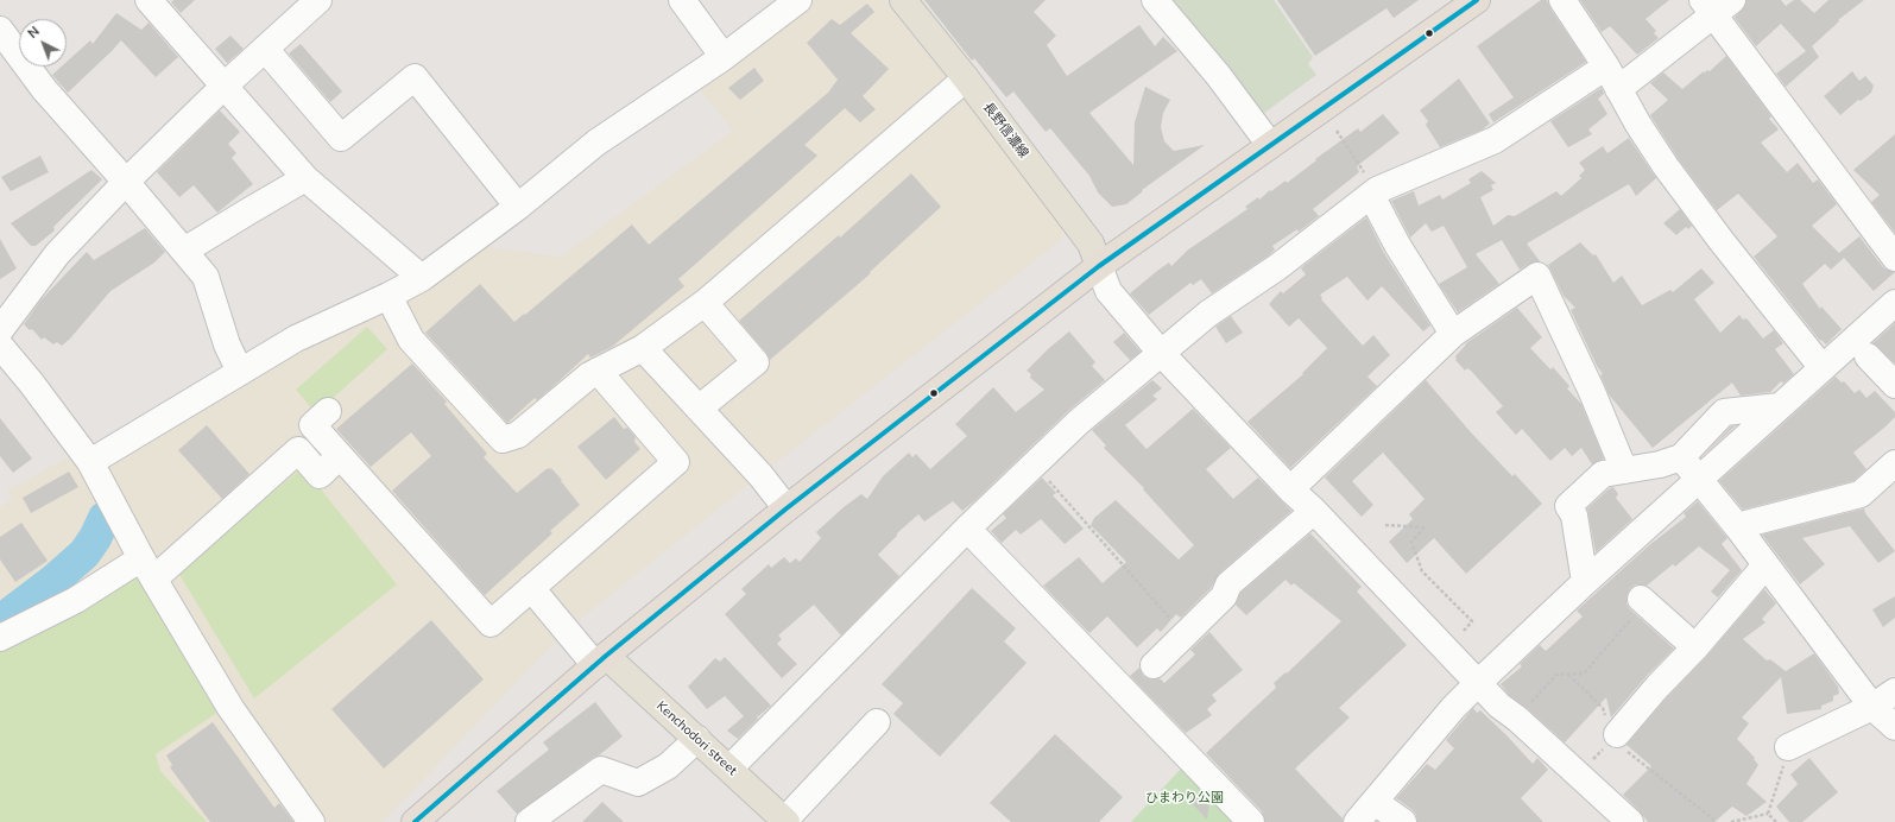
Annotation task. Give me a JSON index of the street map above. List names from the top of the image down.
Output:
{
  "streets": {
    "main road": ["長野信濃線", "Kenchodori street"]
  },
  "parks": ["ひまわり公園"],
  "north": "top left"
}
